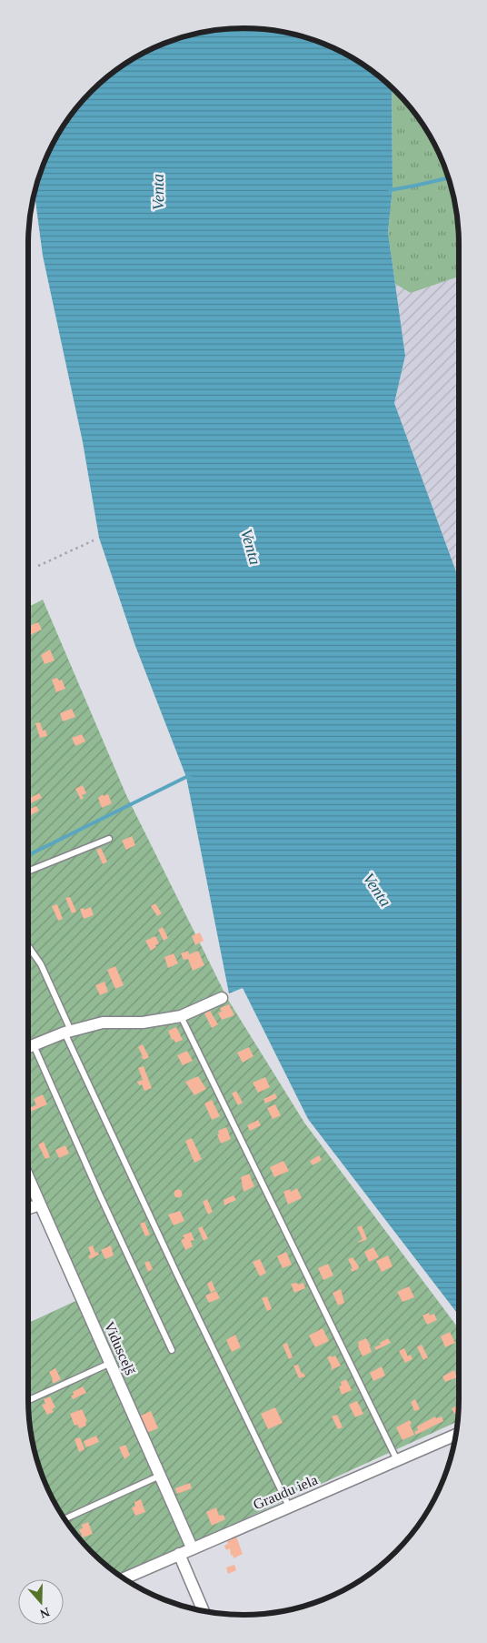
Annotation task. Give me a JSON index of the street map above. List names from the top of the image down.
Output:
{
  "streets": {
    "street": ["Vidusceļš", "Graudu iela"]
  },
  "crossings": [
    ["Vidusceļš", "Graudu iela"]
  ],
  "water": ["Venta"],
  "north": "bottom"
}
